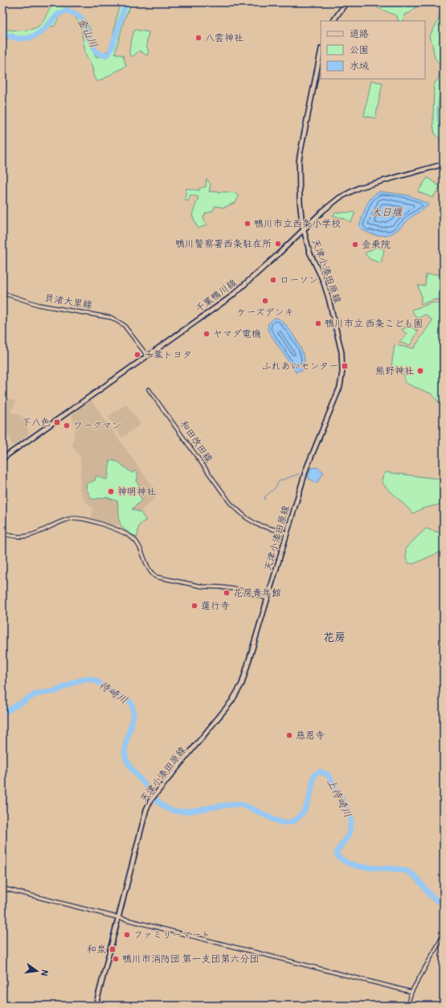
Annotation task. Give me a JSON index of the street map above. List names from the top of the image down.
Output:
{
  "streets": {
    "main road": ["天津小湊田原線", "千葉鴨川線"],
    "street": ["貝渚大里線", "和田改田線"]
  },
  "crossings": [
    ["天津小湊田原線", "千葉鴨川線"],
    ["天津小湊田原線", "和田改田線"],
    ["千葉鴨川線", "貝渚大里線"]
  ],
  "districts": ["花房"],
  "water": [
    "金山川",
    "大日堰",
    "待崎川",
    "上待崎川"
  ],
  "places": {
    "other": [
      "八雲神社",
      "鴨川市立西条小学校",
      "鴨川警察署西条駐在所",
      "金乗院",
      "ローソン",
      "ケーズデンキ",
      "鴨川市立 西条こども園",
      "ヤマダ電機",
      "千葉トヨタ",
      "熊野神社",
      "ワークマン",
      "神明神社",
      "花房青年館",
      "蓮行寺",
      "慈恩寺",
      "ファミリーマート",
      "鴨川市消防団 第一支団第六分団"
    ],
    "transit": ["ふれあいセンター", "下八色", "和泉"]
  },
  "legend": ["道路", "公園", "水域"],
  "north": "right"
}
